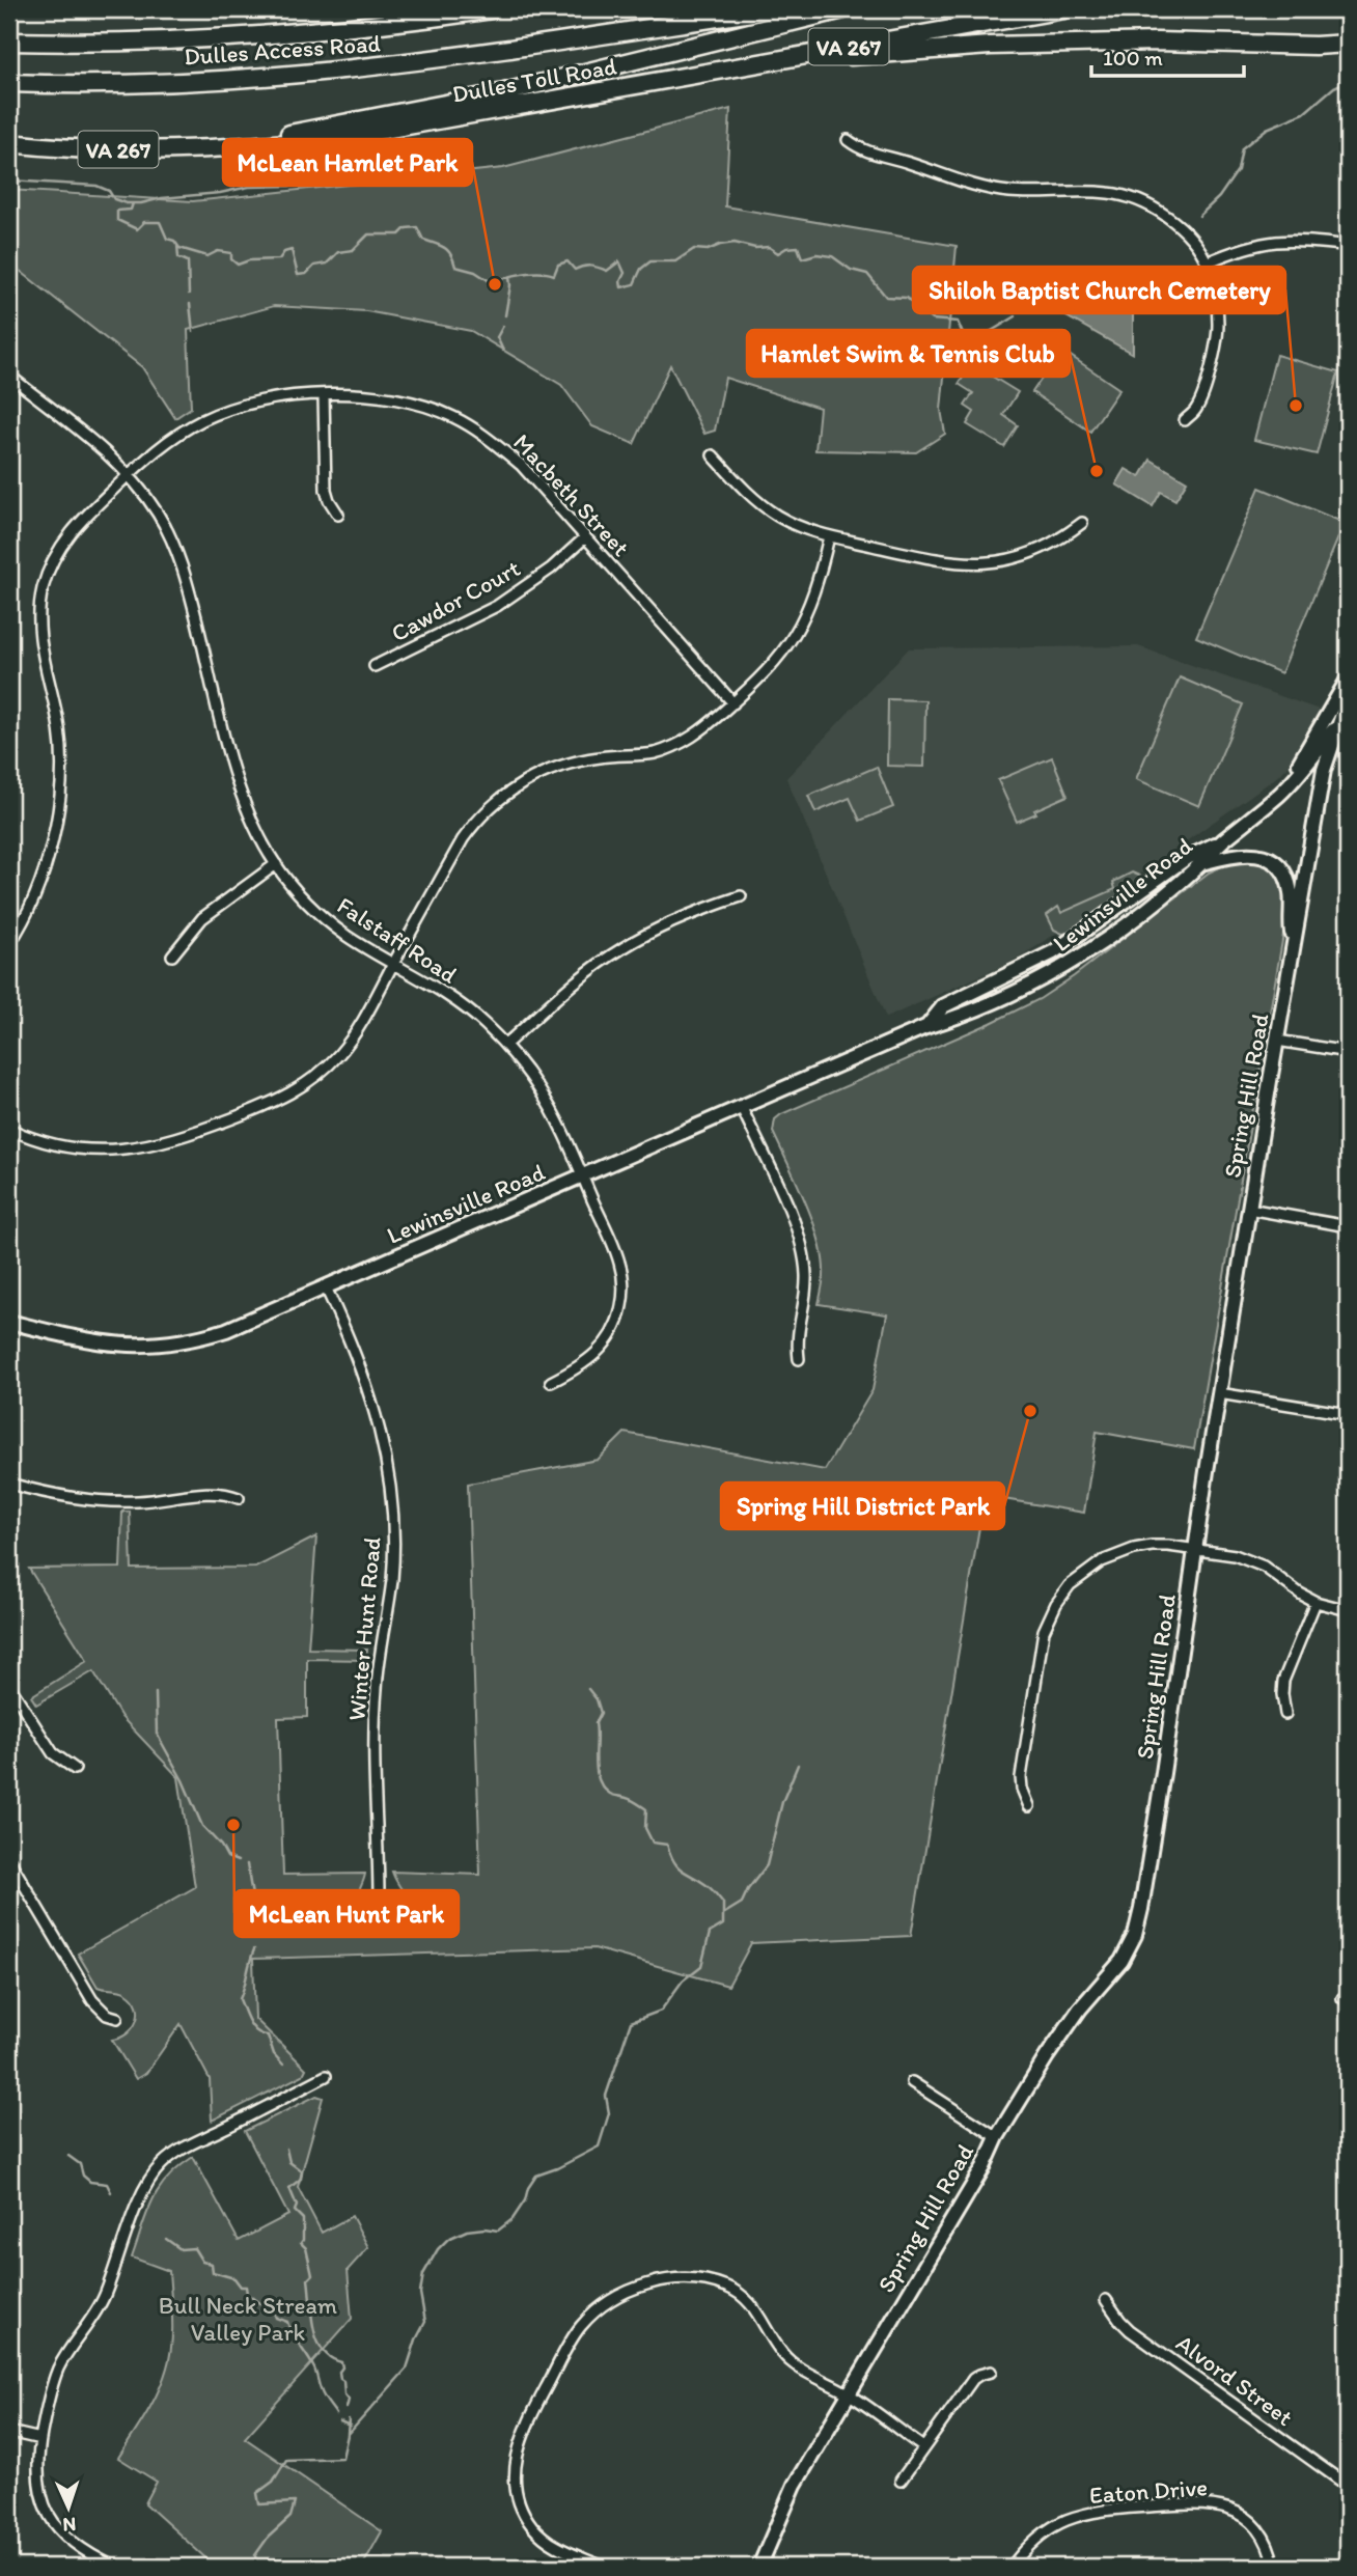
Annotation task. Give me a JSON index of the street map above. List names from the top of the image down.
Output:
{
  "streets": {
    "highway": ["VA 267", "Dulles Access Road", "Dulles Toll Road"],
    "main road": ["Lewinsville Road", "Spring Hill Road"],
    "street": [
      "Macbeth Street",
      "Cawdor Court",
      "Falstaff Road",
      "Winter Hunt Road",
      "Alvord Street",
      "Eaton Drive"
    ]
  },
  "crossings": [
    ["Macbeth Street", "Cawdor Court"],
    ["Macbeth Street", "Falstaff Road"],
    ["Lewinsville Road", "Falstaff Road"],
    ["Lewinsville Road", "Spring Hill Road"],
    ["Lewinsville Road", "Winter Hunt Road"]
  ],
  "parks": ["Bull Neck Stream Valley Park"],
  "places": [
    "McLean Hamlet Park",
    "Shiloh Baptist Church Cemetery",
    "Hamlet Swim & Tennis Club",
    "Spring Hill District Park",
    "McLean Hunt Park"
  ],
  "scale_bar": "100 m",
  "north": "bottom"
}
